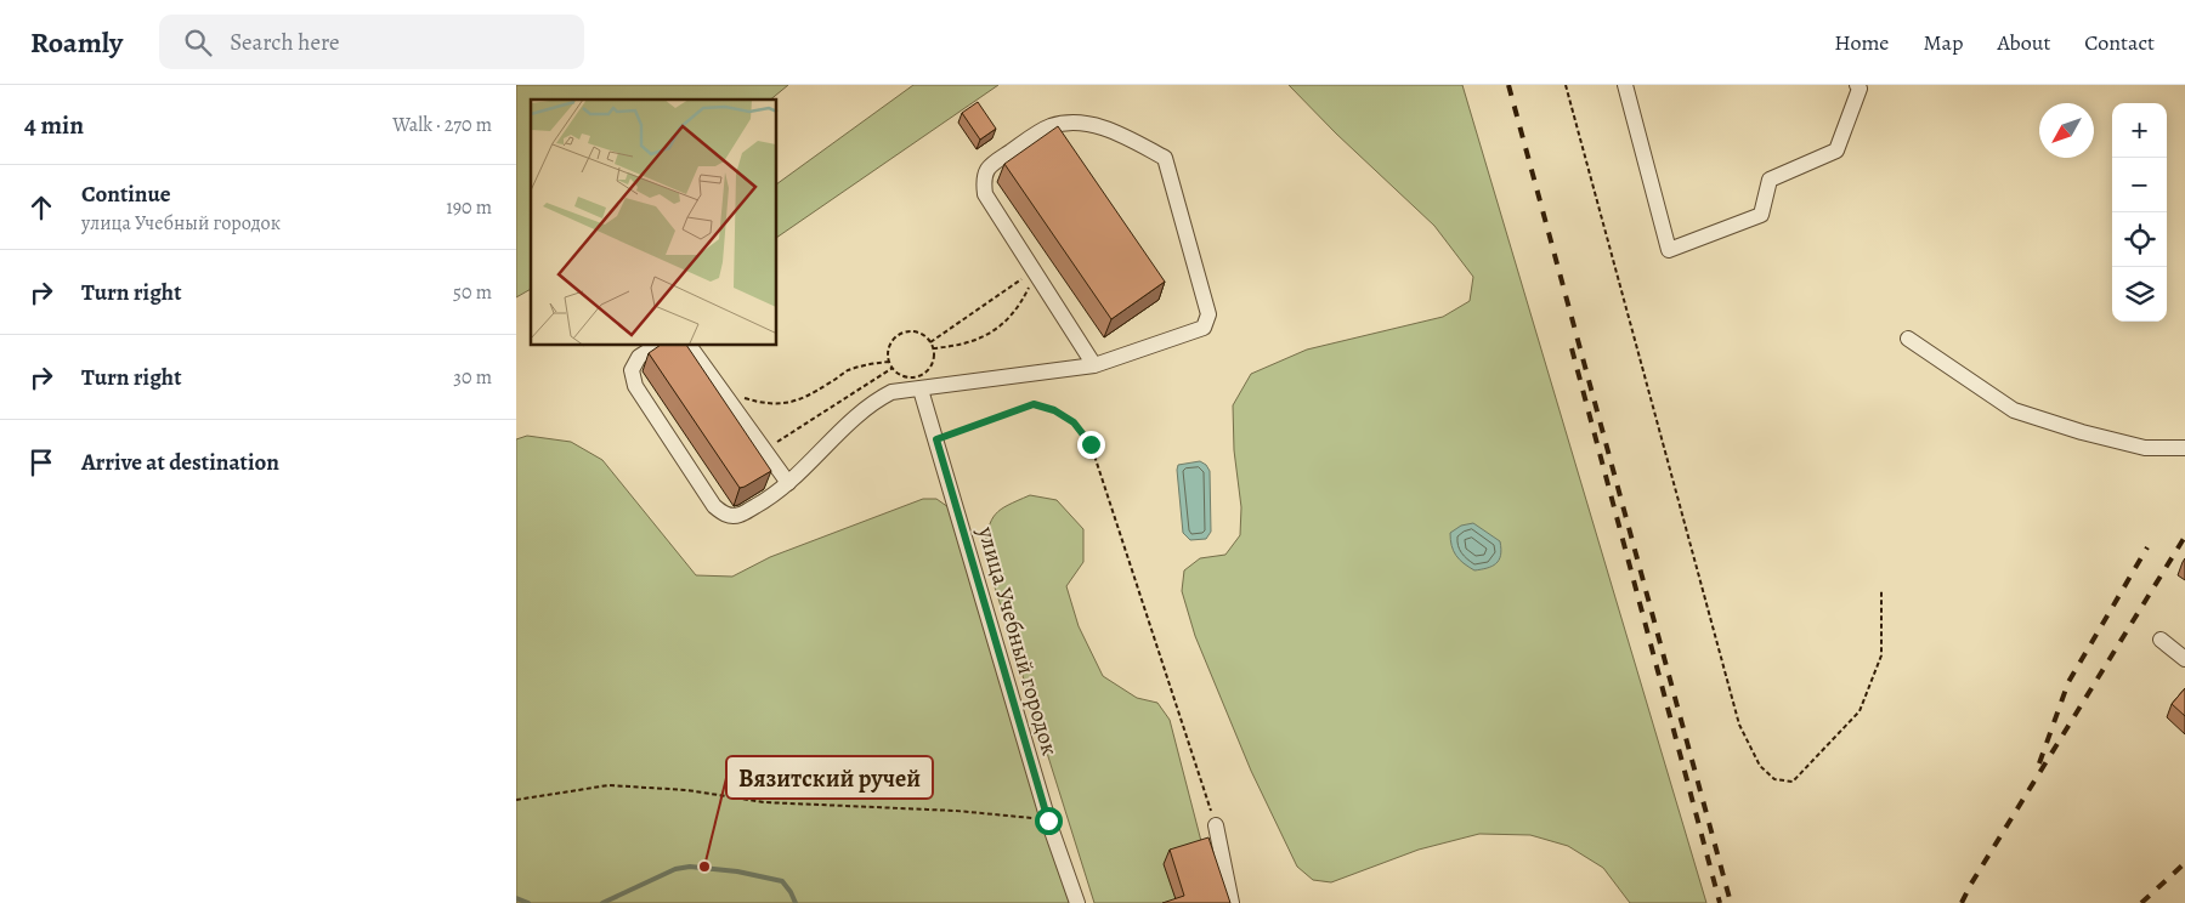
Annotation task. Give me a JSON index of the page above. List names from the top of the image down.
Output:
{
  "streets": {
    "street": ["улица Учебный городок"]
  },
  "places": ["Вязитский ручей"],
  "north": "bottom left",
  "page": {
    "header": "Roamly",
    "search": "Search here",
    "nav": [
      "Home",
      "Map",
      "About",
      "Contact"
    ],
    "heading": ["4 min", "Walk · 270 m"],
    "map_buttons": ["+", "−"],
    "list": [
      ["Continue", "улица Учебный городок", "190 m"],
      ["Turn right", "50 m"],
      ["Turn right", "30 m"],
      "Arrive at destination"
    ]
  }
}
